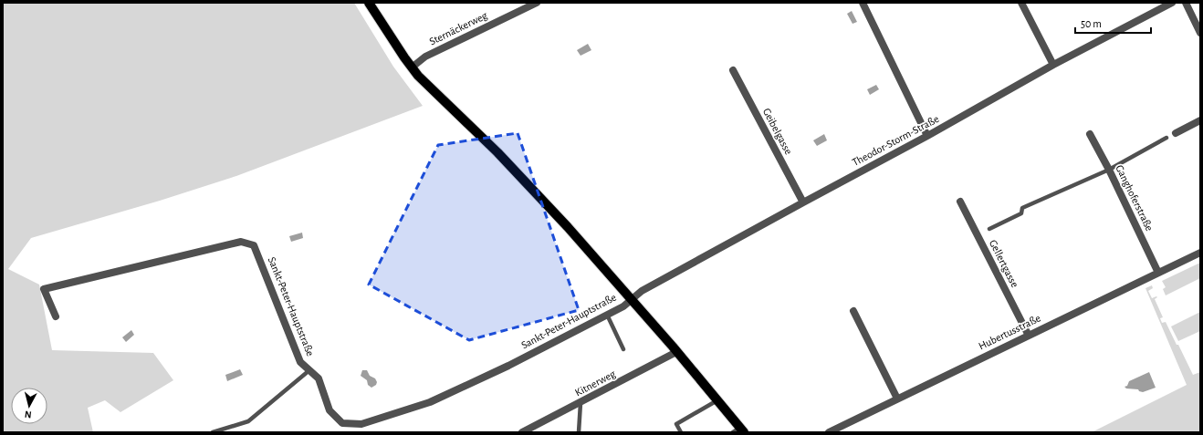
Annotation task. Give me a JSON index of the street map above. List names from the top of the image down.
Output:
{
  "streets": {
    "main road": ["Sankt-Peter-Hauptstraße"],
    "street": [
      "Sternäckerweg",
      "Geibelgasse",
      "Theodor-Storm-Straße",
      "Ganghoferstraße",
      "Gellertgasse",
      "Hubertusstraße",
      "Kitnerweg"
    ]
  },
  "crossings": [
    ["Sternäckerweg", "Sankt-Peter-Hauptstraße"],
    ["Geibelgasse", "Theodor-Storm-Straße"],
    ["Theodor-Storm-Straße", "Sankt-Peter-Hauptstraße"],
    ["Ganghoferstraße", "Hubertusstraße"],
    ["Gellertgasse", "Hubertusstraße"],
    ["Sankt-Peter-Hauptstraße", "Kitnerweg"]
  ],
  "scale_bar": "50 m",
  "north": "bottom"
}
